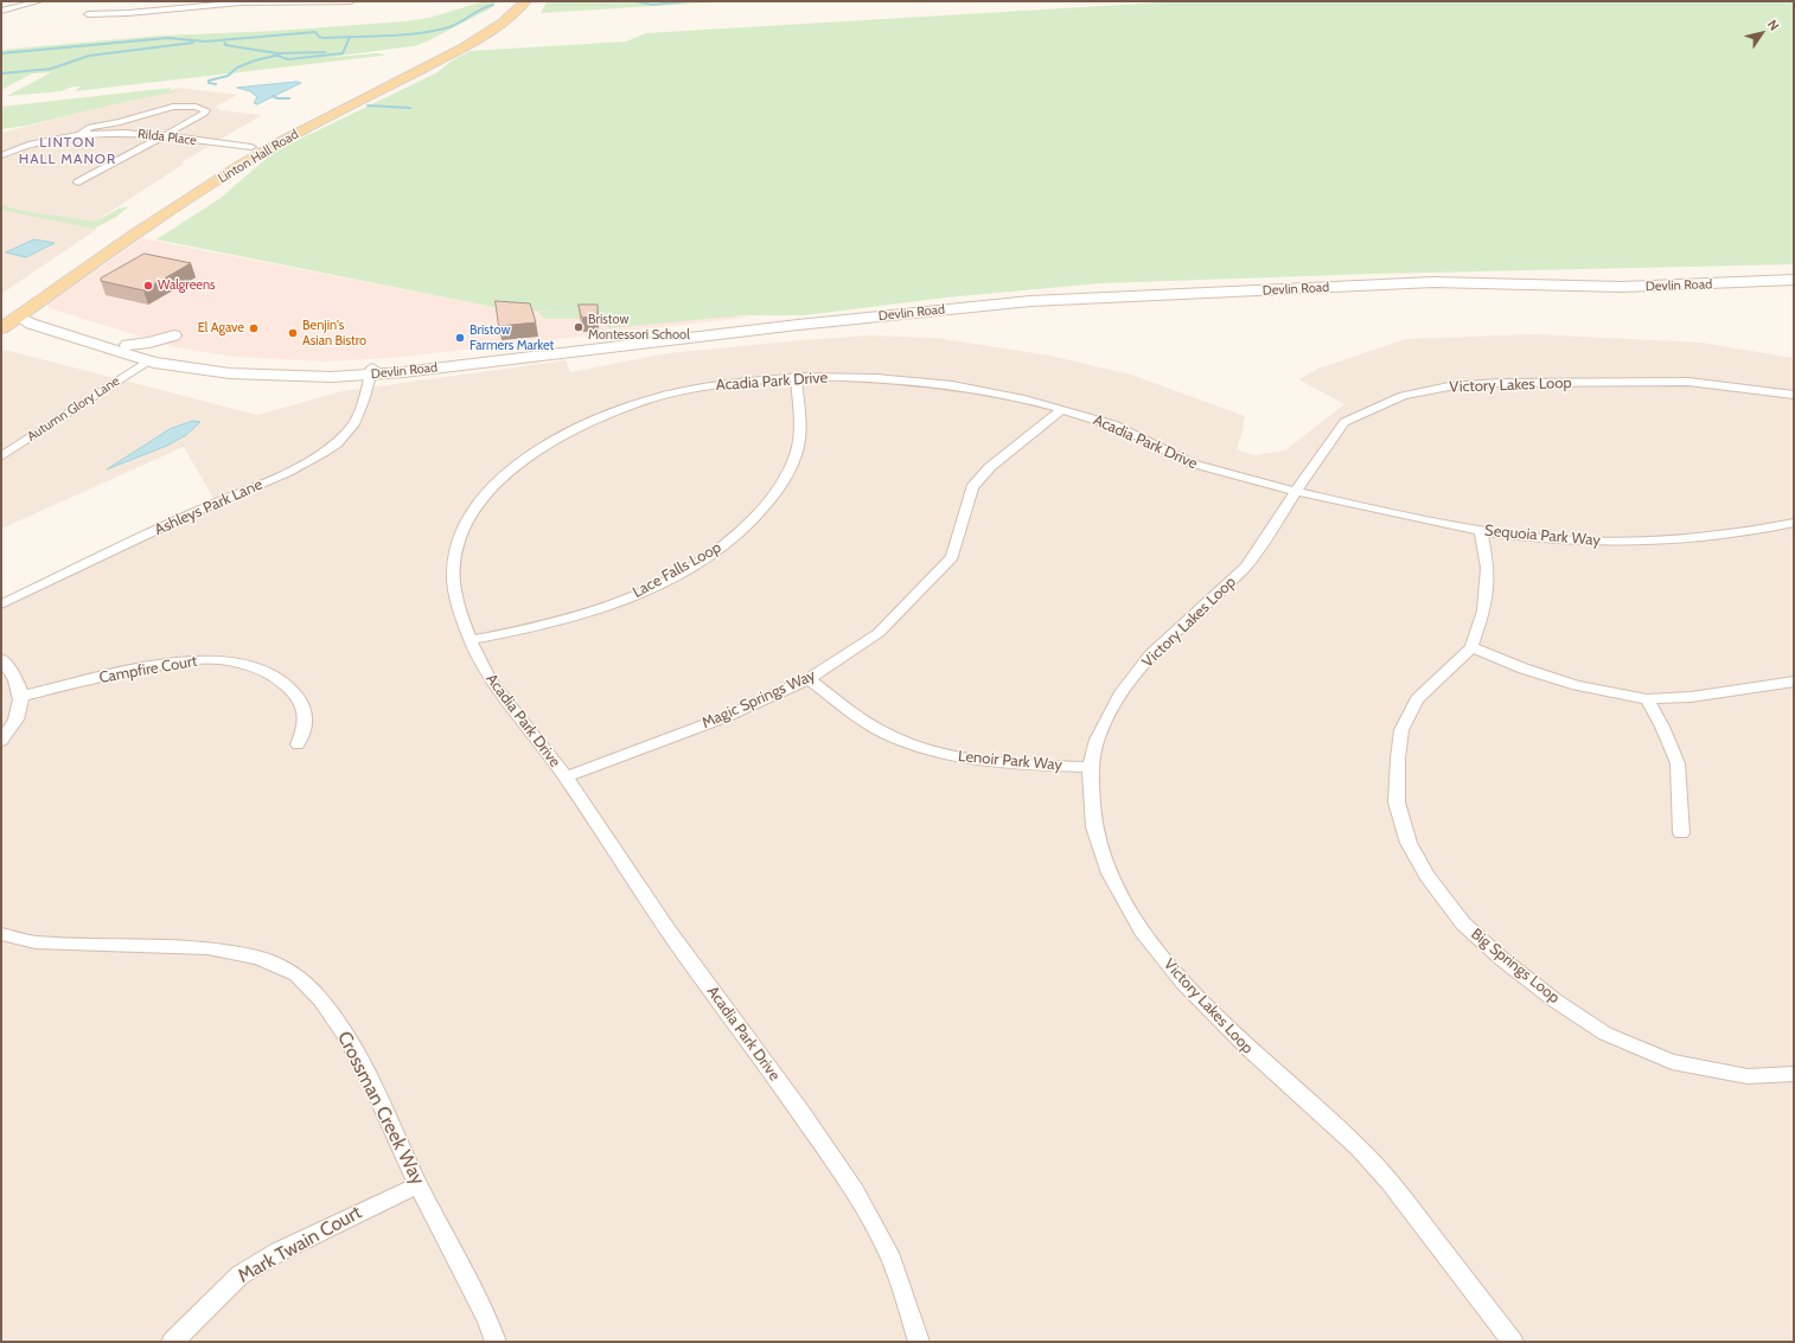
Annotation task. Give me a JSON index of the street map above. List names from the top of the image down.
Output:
{
  "streets": {
    "main road": ["Linton Hall Road", "Devlin Road"],
    "street": [
      "Rilda Place",
      "Acadia Park Drive",
      "Victory Lakes Loop",
      "Autumn Glory Lane",
      "Ashleys Park Lane",
      "Sequoia Park Way",
      "Lace Falls Loop",
      "Campfire Court",
      "Magic Springs Way",
      "Lenoir Park Way",
      "Big Springs Loop",
      "Crossman Creek Way",
      "Mark Twain Court"
    ]
  },
  "crossings": [
    ["Rilda Place", "Linton Hall Road"],
    ["Linton Hall Road", "Devlin Road"],
    ["Devlin Road", "Autumn Glory Lane"],
    ["Devlin Road", "Ashleys Park Lane"],
    ["Acadia Park Drive", "Victory Lakes Loop"],
    ["Acadia Park Drive", "Sequoia Park Way"],
    ["Acadia Park Drive", "Lace Falls Loop"],
    ["Acadia Park Drive", "Magic Springs Way"],
    ["Victory Lakes Loop", "Sequoia Park Way"],
    ["Victory Lakes Loop", "Lenoir Park Way"],
    ["Sequoia Park Way", "Big Springs Loop"],
    ["Magic Springs Way", "Lenoir Park Way"],
    ["Crossman Creek Way", "Mark Twain Court"]
  ],
  "districts": ["LINTON HALL MANOR"],
  "places": [
    "Walgreens",
    "Bristow Montessori School",
    "El Agave",
    "Benjin's Asian Bistro",
    "Bristow Farmers Market"
  ],
  "north": "top right"
}
